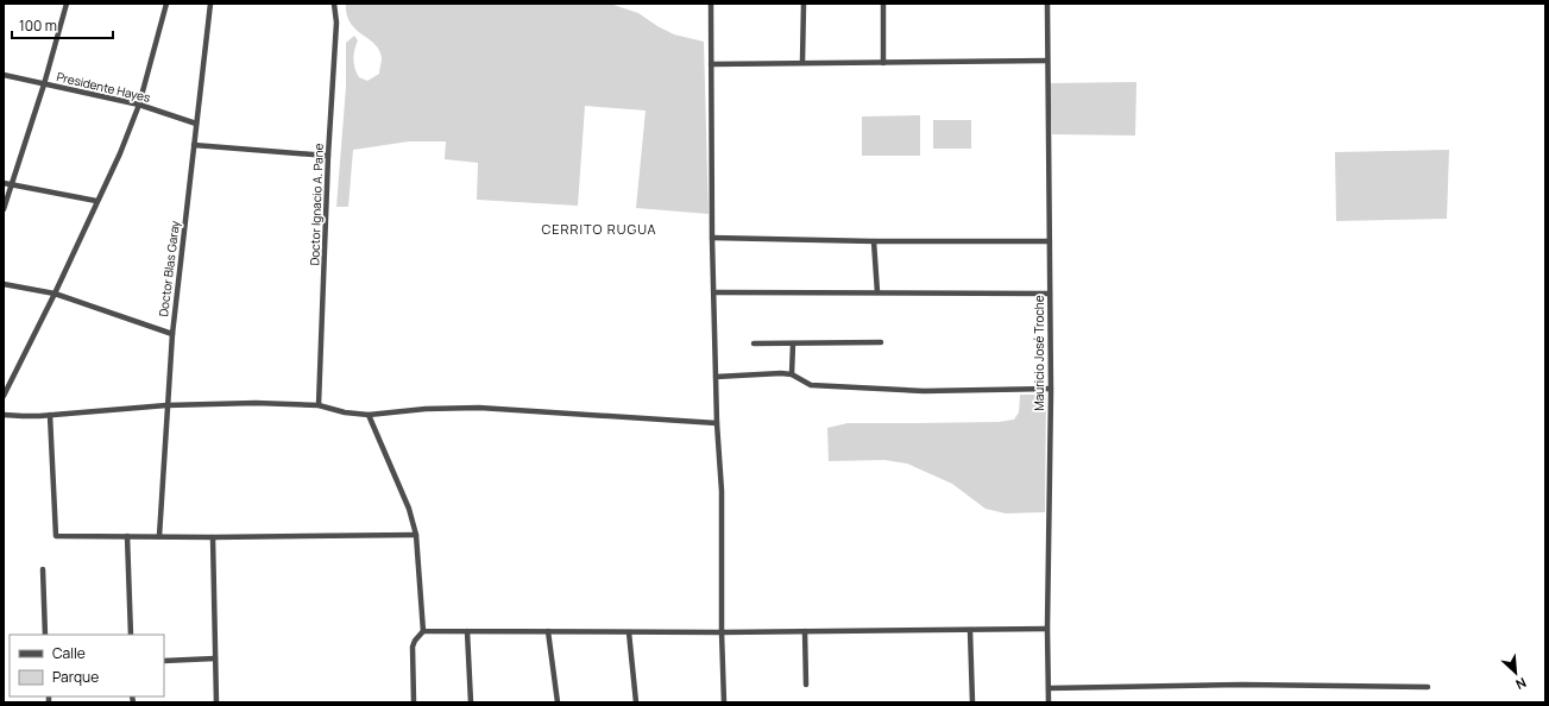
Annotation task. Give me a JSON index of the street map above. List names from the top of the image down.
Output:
{
  "streets": {
    "street": [
      "Presidente Hayes",
      "Doctor Ignacio A. Pane",
      "Doctor Blas Garay",
      "Mauricio José Troche"
    ]
  },
  "crossings": [
    ["Presidente Hayes", "Doctor Blas Garay"]
  ],
  "districts": ["CERRITO RUGUA"],
  "legend": ["Calle", "Parque"],
  "scale_bar": "100 m",
  "north": "bottom right"
}
